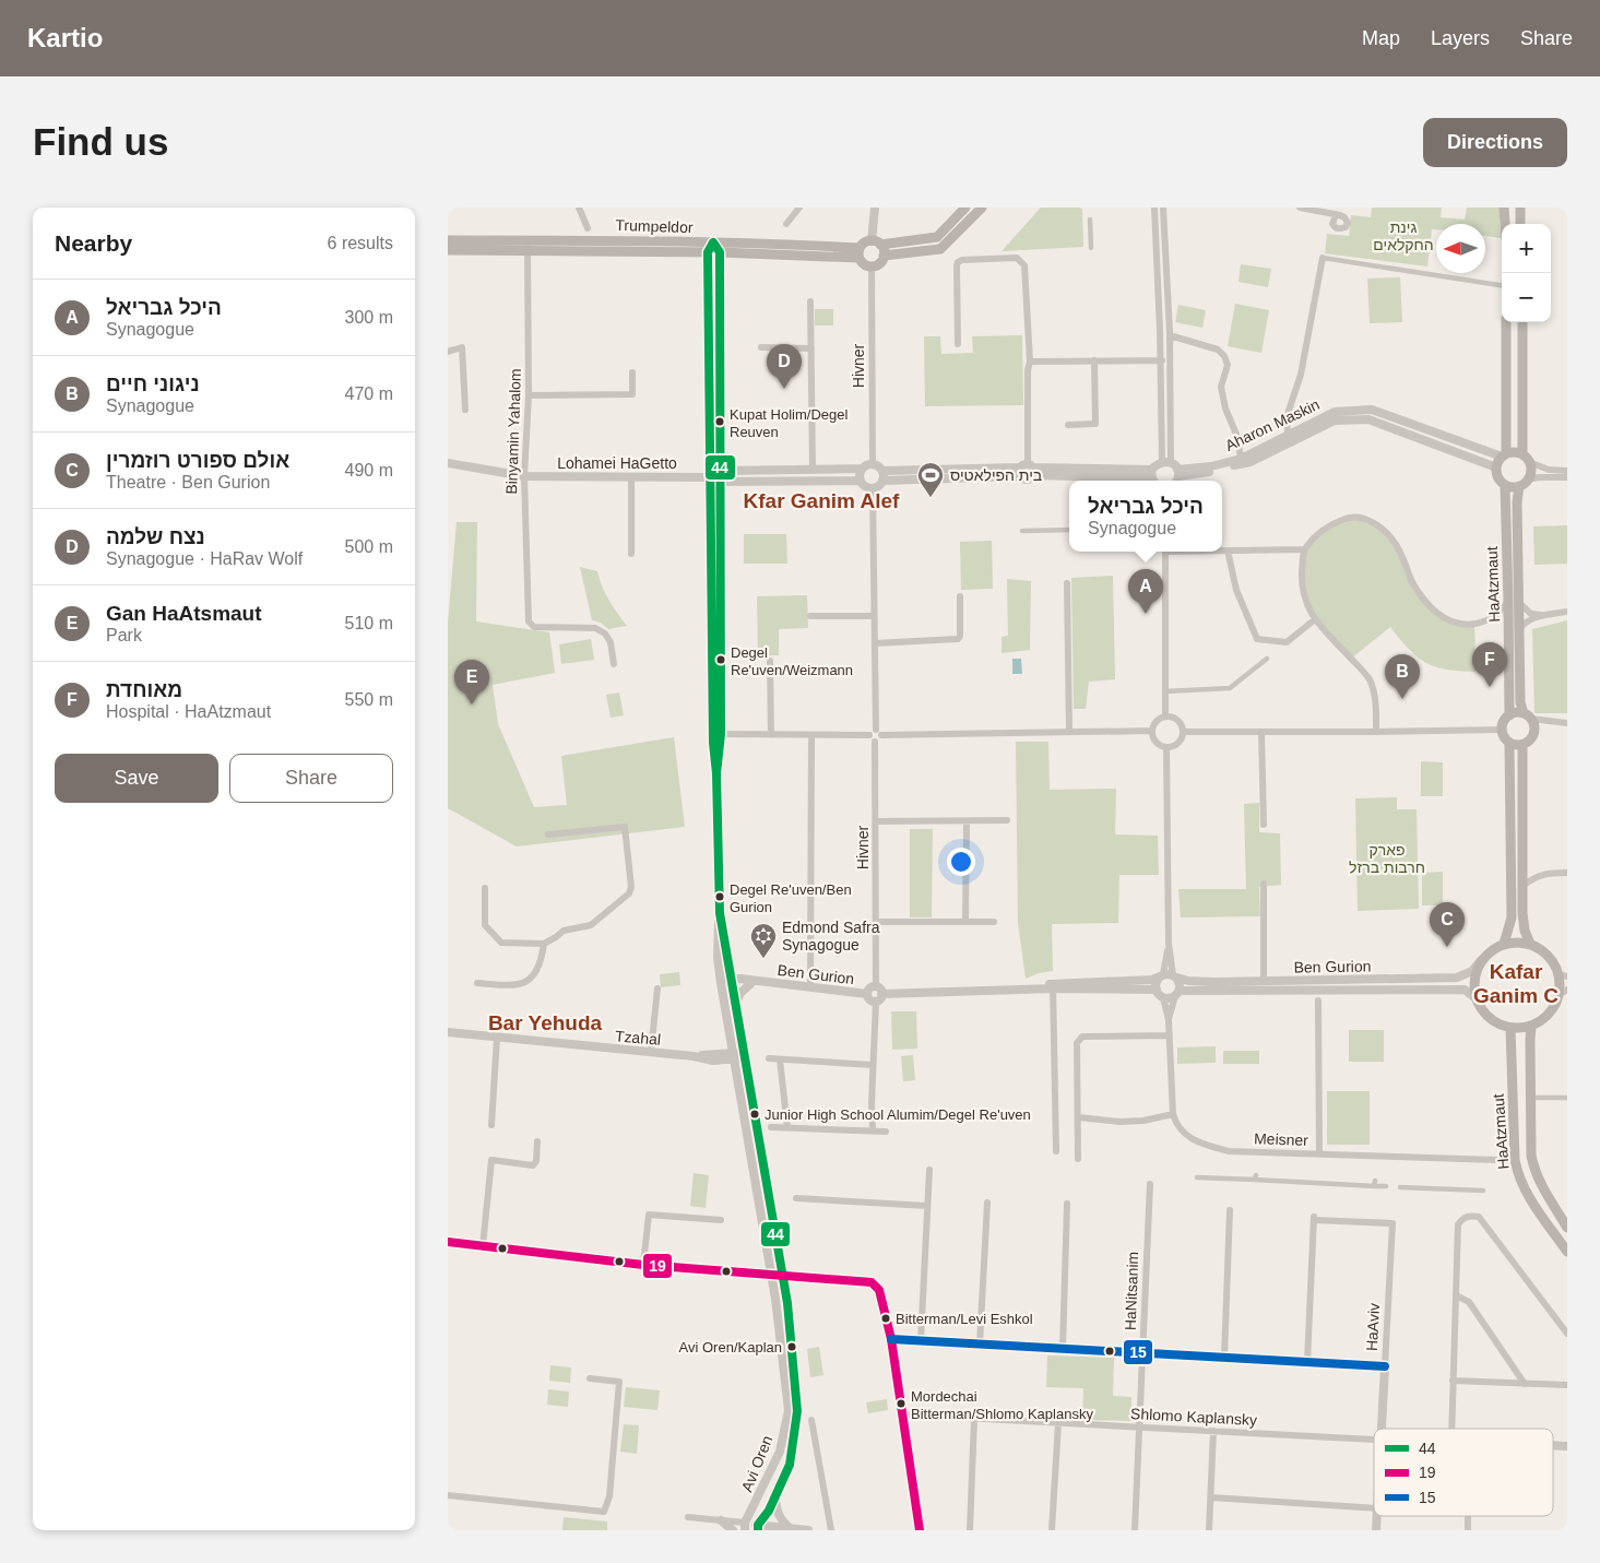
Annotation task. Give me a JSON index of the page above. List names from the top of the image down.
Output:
{
  "streets": {
    "main road": ["Trumpeldor", "HaAtzmaut"],
    "street": [
      "Hivner",
      "Aharon Maskin",
      "Binyamin Yahalom",
      "Lohamei HaGetto",
      "Ben Gurion",
      "Tzahal",
      "Meisner",
      "HaNitsanim",
      "HaAviv",
      "Shlomo Kaplansky",
      "Avi Oren"
    ]
  },
  "crossings": [
    ["Trumpeldor", "Hivner"],
    ["Trumpeldor", "Binyamin Yahalom"],
    ["Hivner", "Lohamei HaGetto"],
    ["Hivner", "Ben Gurion"],
    ["Aharon Maskin", "HaAtzmaut"],
    ["Binyamin Yahalom", "Lohamei HaGetto"],
    ["HaAtzmaut", "Ben Gurion"],
    ["HaAtzmaut", "Meisner"],
    ["Ben Gurion", "Avi Oren"],
    ["Tzahal", "Avi Oren"],
    ["HaNitsanim", "Shlomo Kaplansky"]
  ],
  "districts": ["Kfar Ganim Alef", "Kafar Ganim C", "Bar Yehuda"],
  "parks": ["גינת החקלאים", "פארק חרבות ברזל"],
  "places": {
    "other": [
      "Kupat Holim/Degel Reuven",
      "Degel Re'uven/Weizmann",
      "Degel Re'uven/Ben Gurion",
      "Junior High School Alumim/Degel Re'uven",
      "Bitterman/Levi Eshkol",
      "Avi Oren/Kaplan",
      "Mordechai Bitterman/Shlomo Kaplansky"
    ],
    "sports": ["בית הפילאטיס"],
    "synagogue": ["Edmond Safra Synagogue"]
  },
  "lines": ["transit line 44", "transit line 19", "transit line 15"],
  "legend": ["44", "19", "15"],
  "north": "left",
  "page": {
    "header": "Kartio",
    "nav": ["Map", "Layers", "Share"],
    "buttons": [
      "Directions",
      ["Save", "Share"]
    ],
    "title": "Find us",
    "heading": ["Nearby", "6 results"],
    "map_buttons": ["+", "−"],
    "list": [
      {
        "mark": "A",
        "name": "היכל גבריאל",
        "note": "Synagogue",
        "value": "300 m"
      },
      {
        "mark": "B",
        "name": "ניגוני חיים",
        "note": "Synagogue",
        "value": "470 m"
      },
      {
        "mark": "C",
        "name": "אולם ספורט רוזמרין",
        "note": "Theatre · Ben Gurion",
        "value": "490 m"
      },
      {
        "mark": "D",
        "name": "נצח שלמה",
        "note": "Synagogue · HaRav Wolf",
        "value": "500 m"
      },
      {
        "mark": "E",
        "name": "Gan HaAtsmaut",
        "note": "Park",
        "value": "510 m"
      },
      {
        "mark": "F",
        "name": "מאוחדת",
        "note": "Hospital · HaAtzmaut",
        "value": "550 m"
      }
    ],
    "pins": [
      "D",
      "A",
      "F",
      "B",
      "E",
      "C"
    ],
    "popup": ["היכל גבריאל", "Synagogue"]
  }
}
